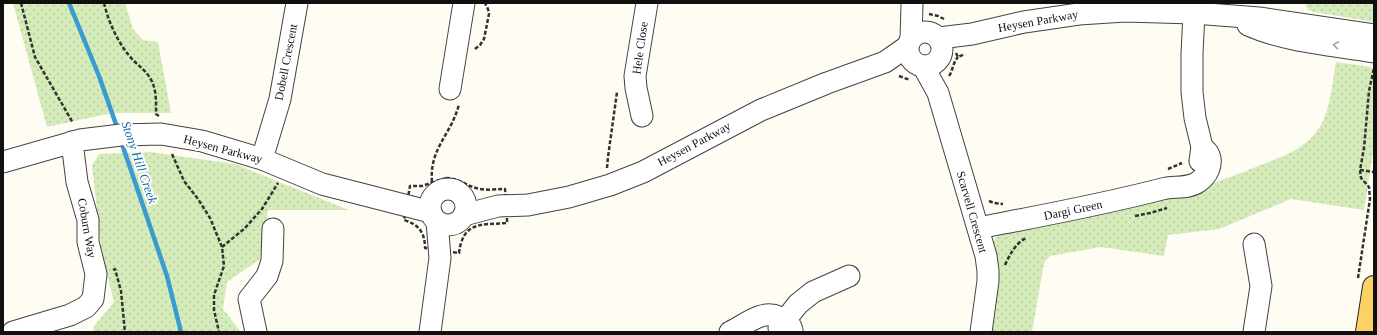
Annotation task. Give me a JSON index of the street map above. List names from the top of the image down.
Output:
{
  "streets": {
    "street": [
      "Heysen Parkway",
      "Hele Close",
      "Dobell Crescent",
      "Dargi Green",
      "Scarvell Crescent",
      "Coburn Way"
    ]
  },
  "crossings": [
    ["Heysen Parkway", "Dobell Crescent"],
    ["Heysen Parkway", "Dargi Green"],
    ["Heysen Parkway", "Scarvell Crescent"],
    ["Heysen Parkway", "Coburn Way"],
    ["Dargi Green", "Scarvell Crescent"]
  ],
  "water": ["Stony Hill Creek"]
}
